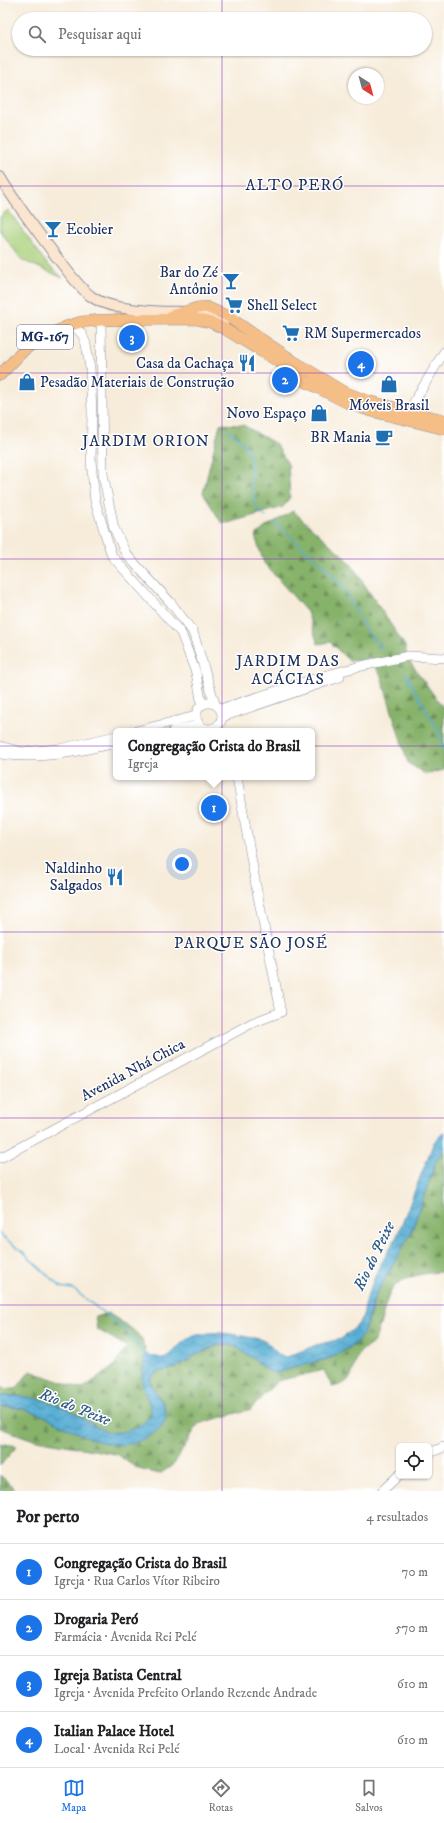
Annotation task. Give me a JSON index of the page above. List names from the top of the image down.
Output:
{
  "streets": {
    "main road": ["MG-167"],
    "street": ["Avenida Nhá Chica"]
  },
  "districts": [
    "ALTO PERÓ",
    "JARDIM ORION",
    "JARDIM DAS ACÁCIAS",
    "PARQUE SÃO JOSÉ"
  ],
  "water": ["Rio do Peixe"],
  "places": {
    "bar": ["Ecobier", "Bar do Zé Antônio"],
    "supermarket": ["Shell Select", "RM Supermercados"],
    "restaurant": ["Casa da Cachaça", "Naldinho Salgados"],
    "shop": ["Pesadão Materiais de Construção", "Móveis Brasil", "Novo Espaço"],
    "cafe": ["BR Mania"]
  },
  "north": "bottom right",
  "page": {
    "search": "Pesquisar aqui",
    "pins": [
      "3",
      "4",
      "2",
      "1"
    ],
    "popup": ["Congregação Crista do Brasil", "Igreja"],
    "heading": ["Por perto", "4 resultados"],
    "list": [
      {
        "mark": "1",
        "name": "Congregação Crista do Brasil",
        "note": "Igreja · Rua Carlos Vítor Ribeiro",
        "value": "70 m"
      },
      {
        "mark": "2",
        "name": "Drogaria Peró",
        "note": "Farmácia · Avenida Rei Pelé",
        "value": "570 m"
      },
      {
        "mark": "3",
        "name": "Igreja Batista Central",
        "note": "Igreja · Avenida Prefeito Orlando Rezende Andrade",
        "value": "610 m"
      },
      {
        "mark": "4",
        "name": "Italian Palace Hotel",
        "note": "Local · Avenida Rei Pelé",
        "value": "610 m"
      }
    ],
    "nav": ["Mapa", "Rotas", "Salvos"]
  }
}
